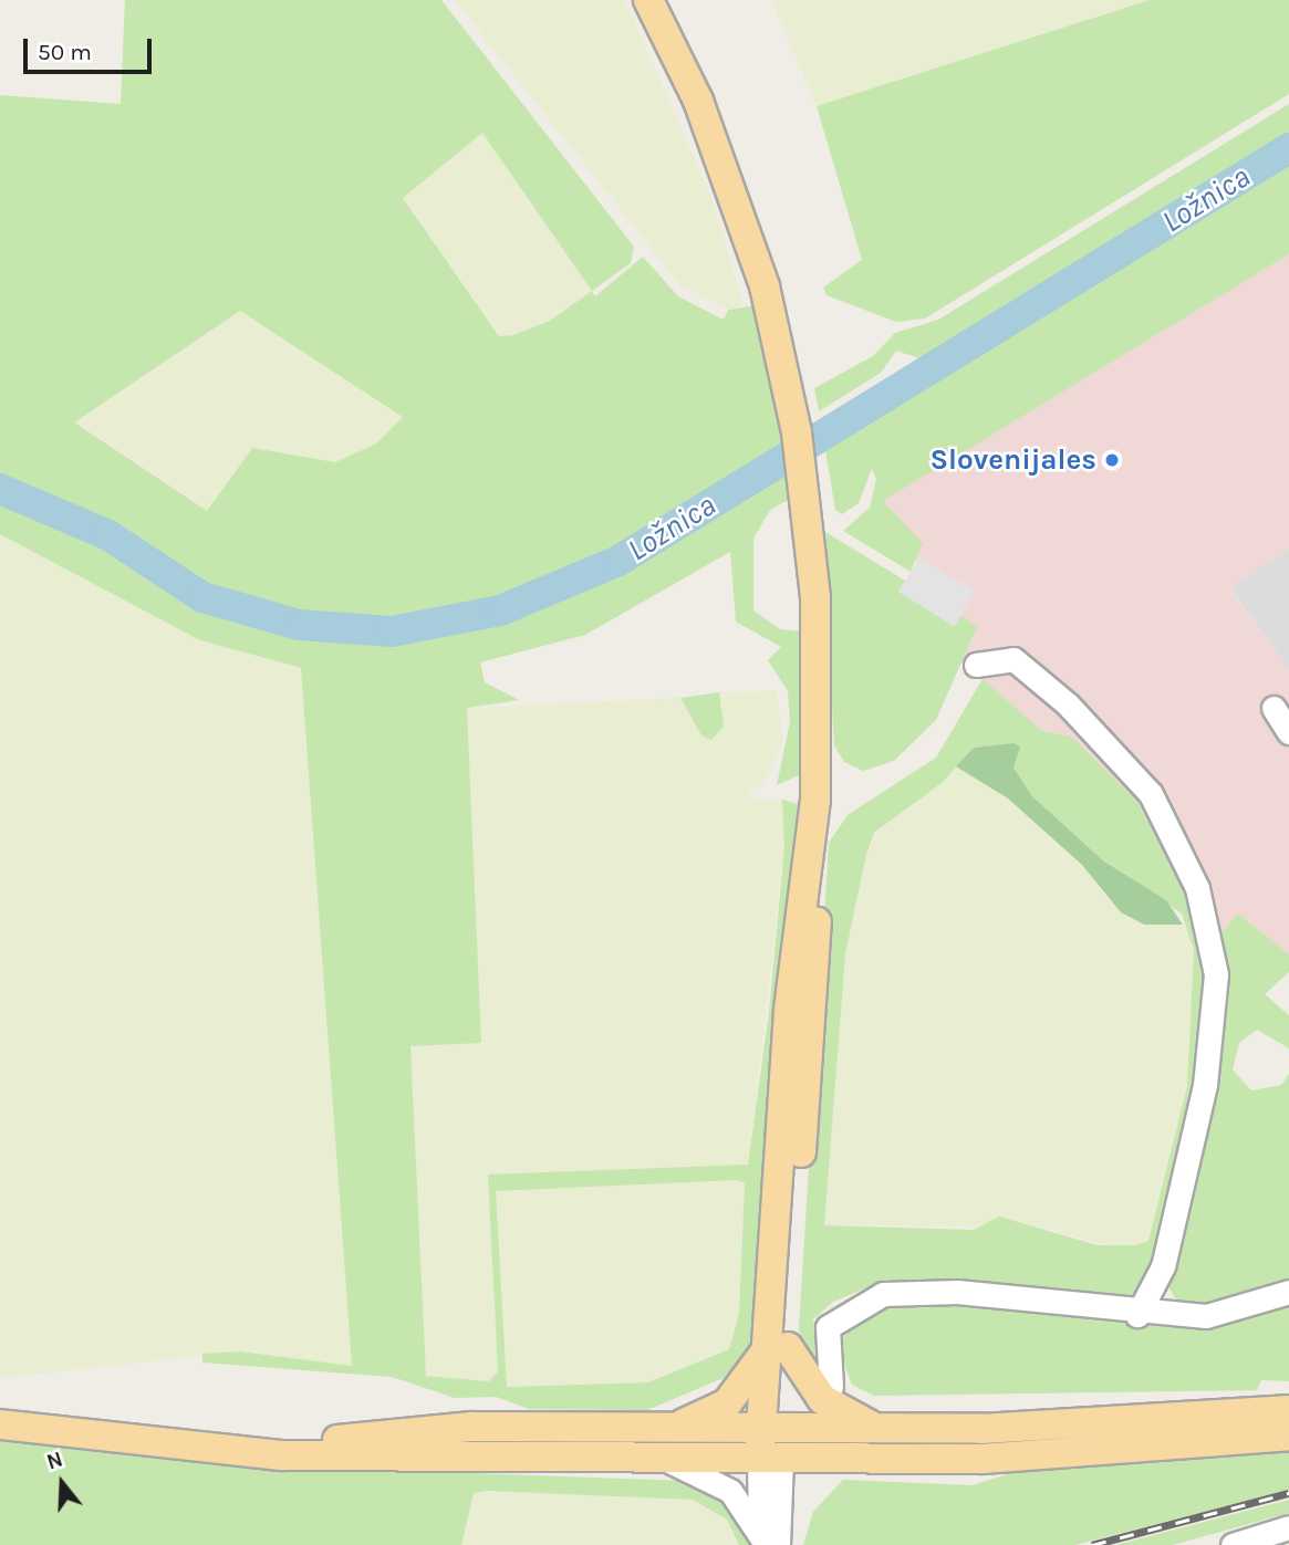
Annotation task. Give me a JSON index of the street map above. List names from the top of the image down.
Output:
{
  "water": ["Ložnica"],
  "places": ["Slovenijales"],
  "scale_bar": "50 m",
  "north": "top"
}
